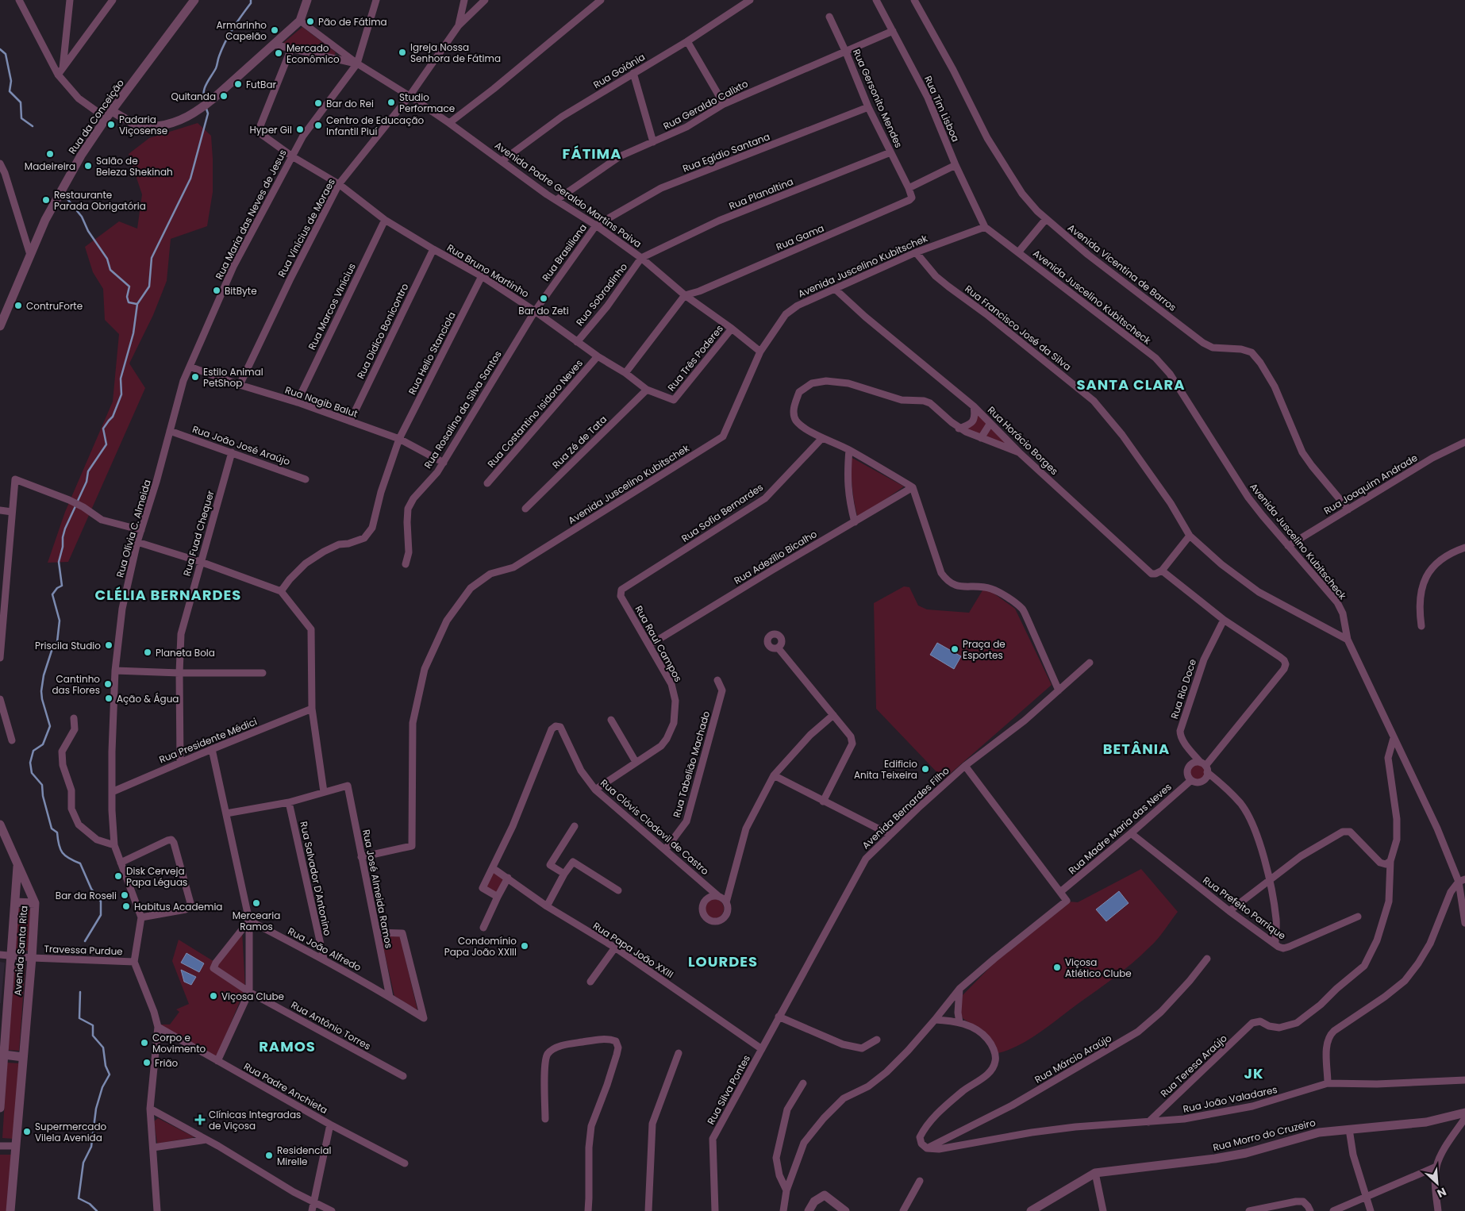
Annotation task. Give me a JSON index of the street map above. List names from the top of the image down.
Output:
{
  "streets": {
    "street": [
      "Rua Goiânia",
      "Rua Gersonito Mendes",
      "Rua Geraldo Calixto",
      "Rua Tim Lisboa",
      "Rua da Conceição",
      "Rua Egídio Santana",
      "Rua Planaltina",
      "Avenida Padre Geraldo Martins Paiva",
      "Rua Maria das Neves de Jesus",
      "Rua Vinícius de Moraes",
      "Rua Gama",
      "Rua Brasiliana",
      "Avenida Juscelino Kubitschek",
      "Avenida Vicentina de Barros",
      "Rua Bruno Martinho",
      "Rua Sobradinho",
      "Avenida Juscelino Kubitscheck",
      "Rua Marcos VInícius",
      "Rua Francisco José da Silva",
      "Rua Didico Bonicontro",
      "Rua Helio Stanciola",
      "Rua Três Poderes",
      "Rua Nagib Balut",
      "Rua Rosalina da Silva Santos",
      "Rua Costantino Isidoro Neves",
      "Rua Horácio Borges",
      "Rua Zé de Tata",
      "Rua João José Araújo",
      "Rua Joaquim Andrade",
      "Rua Sofia Bernardes",
      "Rua Olívia C. Almeida",
      "Rua Fuad Chequer",
      "Rua Adezílio Bicalho",
      "Rua Raul Campos",
      "Rua Rio Doce",
      "Rua Presidente Médici",
      "Rua Tabelião Machado",
      "Avenida Bernardes Filho",
      "Rua Clóvis Clodovil de Castro",
      "Rua Madre Maria das Neves",
      "Rua Salvador D'Antonino",
      "Rua José Almeida Ramos",
      "Rua Prefeito Parrique",
      "Rua João Alfredo",
      "Travessa Purdue",
      "Rua Papa João XXIII",
      "Avenida Santa Rita",
      "Rua Antônio Torres",
      "Rua Márcio Araújo",
      "Rua Teresa Araújo",
      "Rua Padre Anchieta",
      "Rua Silva Pontes",
      "Rua João Valadares",
      "Rua Morro do Cruzeiro"
    ]
  },
  "crossings": [
    ["Rua Goiânia", "Avenida Padre Geraldo Martins Paiva"],
    ["Rua Gersonito Mendes", "Rua Geraldo Calixto"],
    ["Rua Gersonito Mendes", "Rua Egídio Santana"],
    ["Rua Gersonito Mendes", "Rua Planaltina"],
    ["Rua Gersonito Mendes", "Rua Gama"],
    ["Rua Geraldo Calixto", "Rua Tim Lisboa"],
    ["Rua Geraldo Calixto", "Avenida Padre Geraldo Martins Paiva"],
    ["Rua Tim Lisboa", "Avenida Juscelino Kubitschek"],
    ["Rua Tim Lisboa", "Avenida Juscelino Kubitscheck"],
    ["Rua Egídio Santana", "Avenida Padre Geraldo Martins Paiva"],
    ["Rua Egídio Santana", "Rua Brasiliana"],
    ["Rua Planaltina", "Avenida Padre Geraldo Martins Paiva"],
    ["Rua Planaltina", "Rua Sobradinho"],
    ["Avenida Padre Geraldo Martins Paiva", "Rua Maria das Neves de Jesus"],
    ["Avenida Padre Geraldo Martins Paiva", "Rua Vinícius de Moraes"],
    ["Avenida Padre Geraldo Martins Paiva", "Rua Gama"],
    ["Avenida Padre Geraldo Martins Paiva", "Rua Brasiliana"],
    ["Avenida Padre Geraldo Martins Paiva", "Avenida Juscelino Kubitschek"],
    ["Avenida Padre Geraldo Martins Paiva", "Rua Sobradinho"],
    ["Avenida Padre Geraldo Martins Paiva", "Rua Três Poderes"],
    ["Rua Maria das Neves de Jesus", "Rua Bruno Martinho"],
    ["Rua Maria das Neves de Jesus", "Rua Nagib Balut"],
    ["Rua Maria das Neves de Jesus", "Rua João José Araújo"],
    ["Rua Maria das Neves de Jesus", "Rua Olívia C. Almeida"],
    ["Rua Vinícius de Moraes", "Rua Bruno Martinho"],
    ["Rua Vinícius de Moraes", "Rua Nagib Balut"],
    ["Rua Brasiliana", "Rua Bruno Martinho"],
    ["Rua Brasiliana", "Rua Rosalina da Silva Santos"],
    ["Avenida Juscelino Kubitschek", "Avenida Juscelino Kubitscheck"],
    ["Avenida Juscelino Kubitschek", "Rua Francisco José da Silva"],
    ["Avenida Juscelino Kubitschek", "Rua Horácio Borges"],
    ["Avenida Juscelino Kubitschek", "Rua José Almeida Ramos"],
    ["Avenida Vicentina de Barros", "Rua Joaquim Andrade"],
    ["Rua Bruno Martinho", "Rua Sobradinho"],
    ["Rua Bruno Martinho", "Rua Marcos VInícius"],
    ["Rua Bruno Martinho", "Rua Didico Bonicontro"],
    ["Rua Bruno Martinho", "Rua Helio Stanciola"],
    ["Rua Bruno Martinho", "Rua Três Poderes"],
    ["Rua Bruno Martinho", "Rua Rosalina da Silva Santos"],
    ["Rua Bruno Martinho", "Rua Costantino Isidoro Neves"],
    ["Rua Bruno Martinho", "Rua Zé de Tata"],
    ["Avenida Juscelino Kubitscheck", "Rua Francisco José da Silva"],
    ["Avenida Juscelino Kubitscheck", "Rua Joaquim Andrade"],
    ["Rua Marcos VInícius", "Rua Nagib Balut"],
    ["Rua Didico Bonicontro", "Rua Nagib Balut"],
    ["Rua Helio Stanciola", "Rua Nagib Balut"],
    ["Rua Nagib Balut", "Rua Rosalina da Silva Santos"],
    ["Rua João José Araújo", "Rua Olívia C. Almeida"],
    ["Rua João José Araújo", "Rua Fuad Chequer"],
    ["Rua Sofia Bernardes", "Rua Raul Campos"],
    ["Rua Olívia C. Almeida", "Rua Presidente Médici"],
    ["Rua Fuad Chequer", "Rua Presidente Médici"],
    ["Rua Adezílio Bicalho", "Rua Raul Campos"],
    ["Rua Raul Campos", "Rua Clóvis Clodovil de Castro"],
    ["Rua Rio Doce", "Rua Madre Maria das Neves"],
    ["Rua Tabelião Machado", "Rua Clóvis Clodovil de Castro"],
    ["Avenida Bernardes Filho", "Rua Papa João XXIII"],
    ["Avenida Bernardes Filho", "Rua Silva Pontes"],
    ["Rua Clóvis Clodovil de Castro", "Rua Papa João XXIII"],
    ["Rua Madre Maria das Neves", "Rua Prefeito Parrique"],
    ["Rua Salvador D'Antonino", "Rua João Alfredo"],
    ["Rua José Almeida Ramos", "Rua João Alfredo"],
    ["Rua João Alfredo", "Rua Antônio Torres"],
    ["Travessa Purdue", "Avenida Santa Rita"],
    ["Rua Papa João XXIII", "Rua Silva Pontes"],
    ["Rua Márcio Araújo", "Rua João Valadares"],
    ["Rua Teresa Araújo", "Rua João Valadares"]
  ],
  "districts": [
    "FÁTIMA",
    "SANTA CLARA",
    "CLÉLIA BERNARDES",
    "BETÂNIA",
    "LOURDES",
    "RAMOS",
    "JK"
  ],
  "places": {
    "other": [
      "Pão de Fátima",
      "Armarinho Capelão",
      "Igreja Nossa Senhora de Fátima",
      "Mercado Econômico",
      "FutBar",
      "Quitanda",
      "Studio Performace",
      "Bar do Rei",
      "Padaria Viçosense",
      "Centro de Educação Infantil Piuí",
      "Hyper Gil",
      "Madeireira",
      "Salão de Beleza Shekinah",
      "Restaurante Parada Obrigatória",
      "BitByte",
      "Bar do Zeti",
      "ContruForte",
      "Estilo Animal PetShop",
      "Priscila Studio",
      "Praça de Esportes",
      "Planeta Bola",
      "Cantinho das Flores",
      "Ação & Água",
      "Edificio Anita Teixeira",
      "Disk Cerveja Papa Léguas",
      "Bar da Roseli",
      "Mercearia Ramos",
      "Habitus Academia",
      "Condomínio Papa João XXIII",
      "Viçosa Atlético Clube",
      "Viçosa Clube",
      "Corpo e Movimento",
      "Frião",
      "Supermercado Vilela Avenida",
      "Residencial Mirelle"
    ],
    "health": ["Clínicas Integradas de Viçosa"]
  },
  "north": "bottom right"
}
